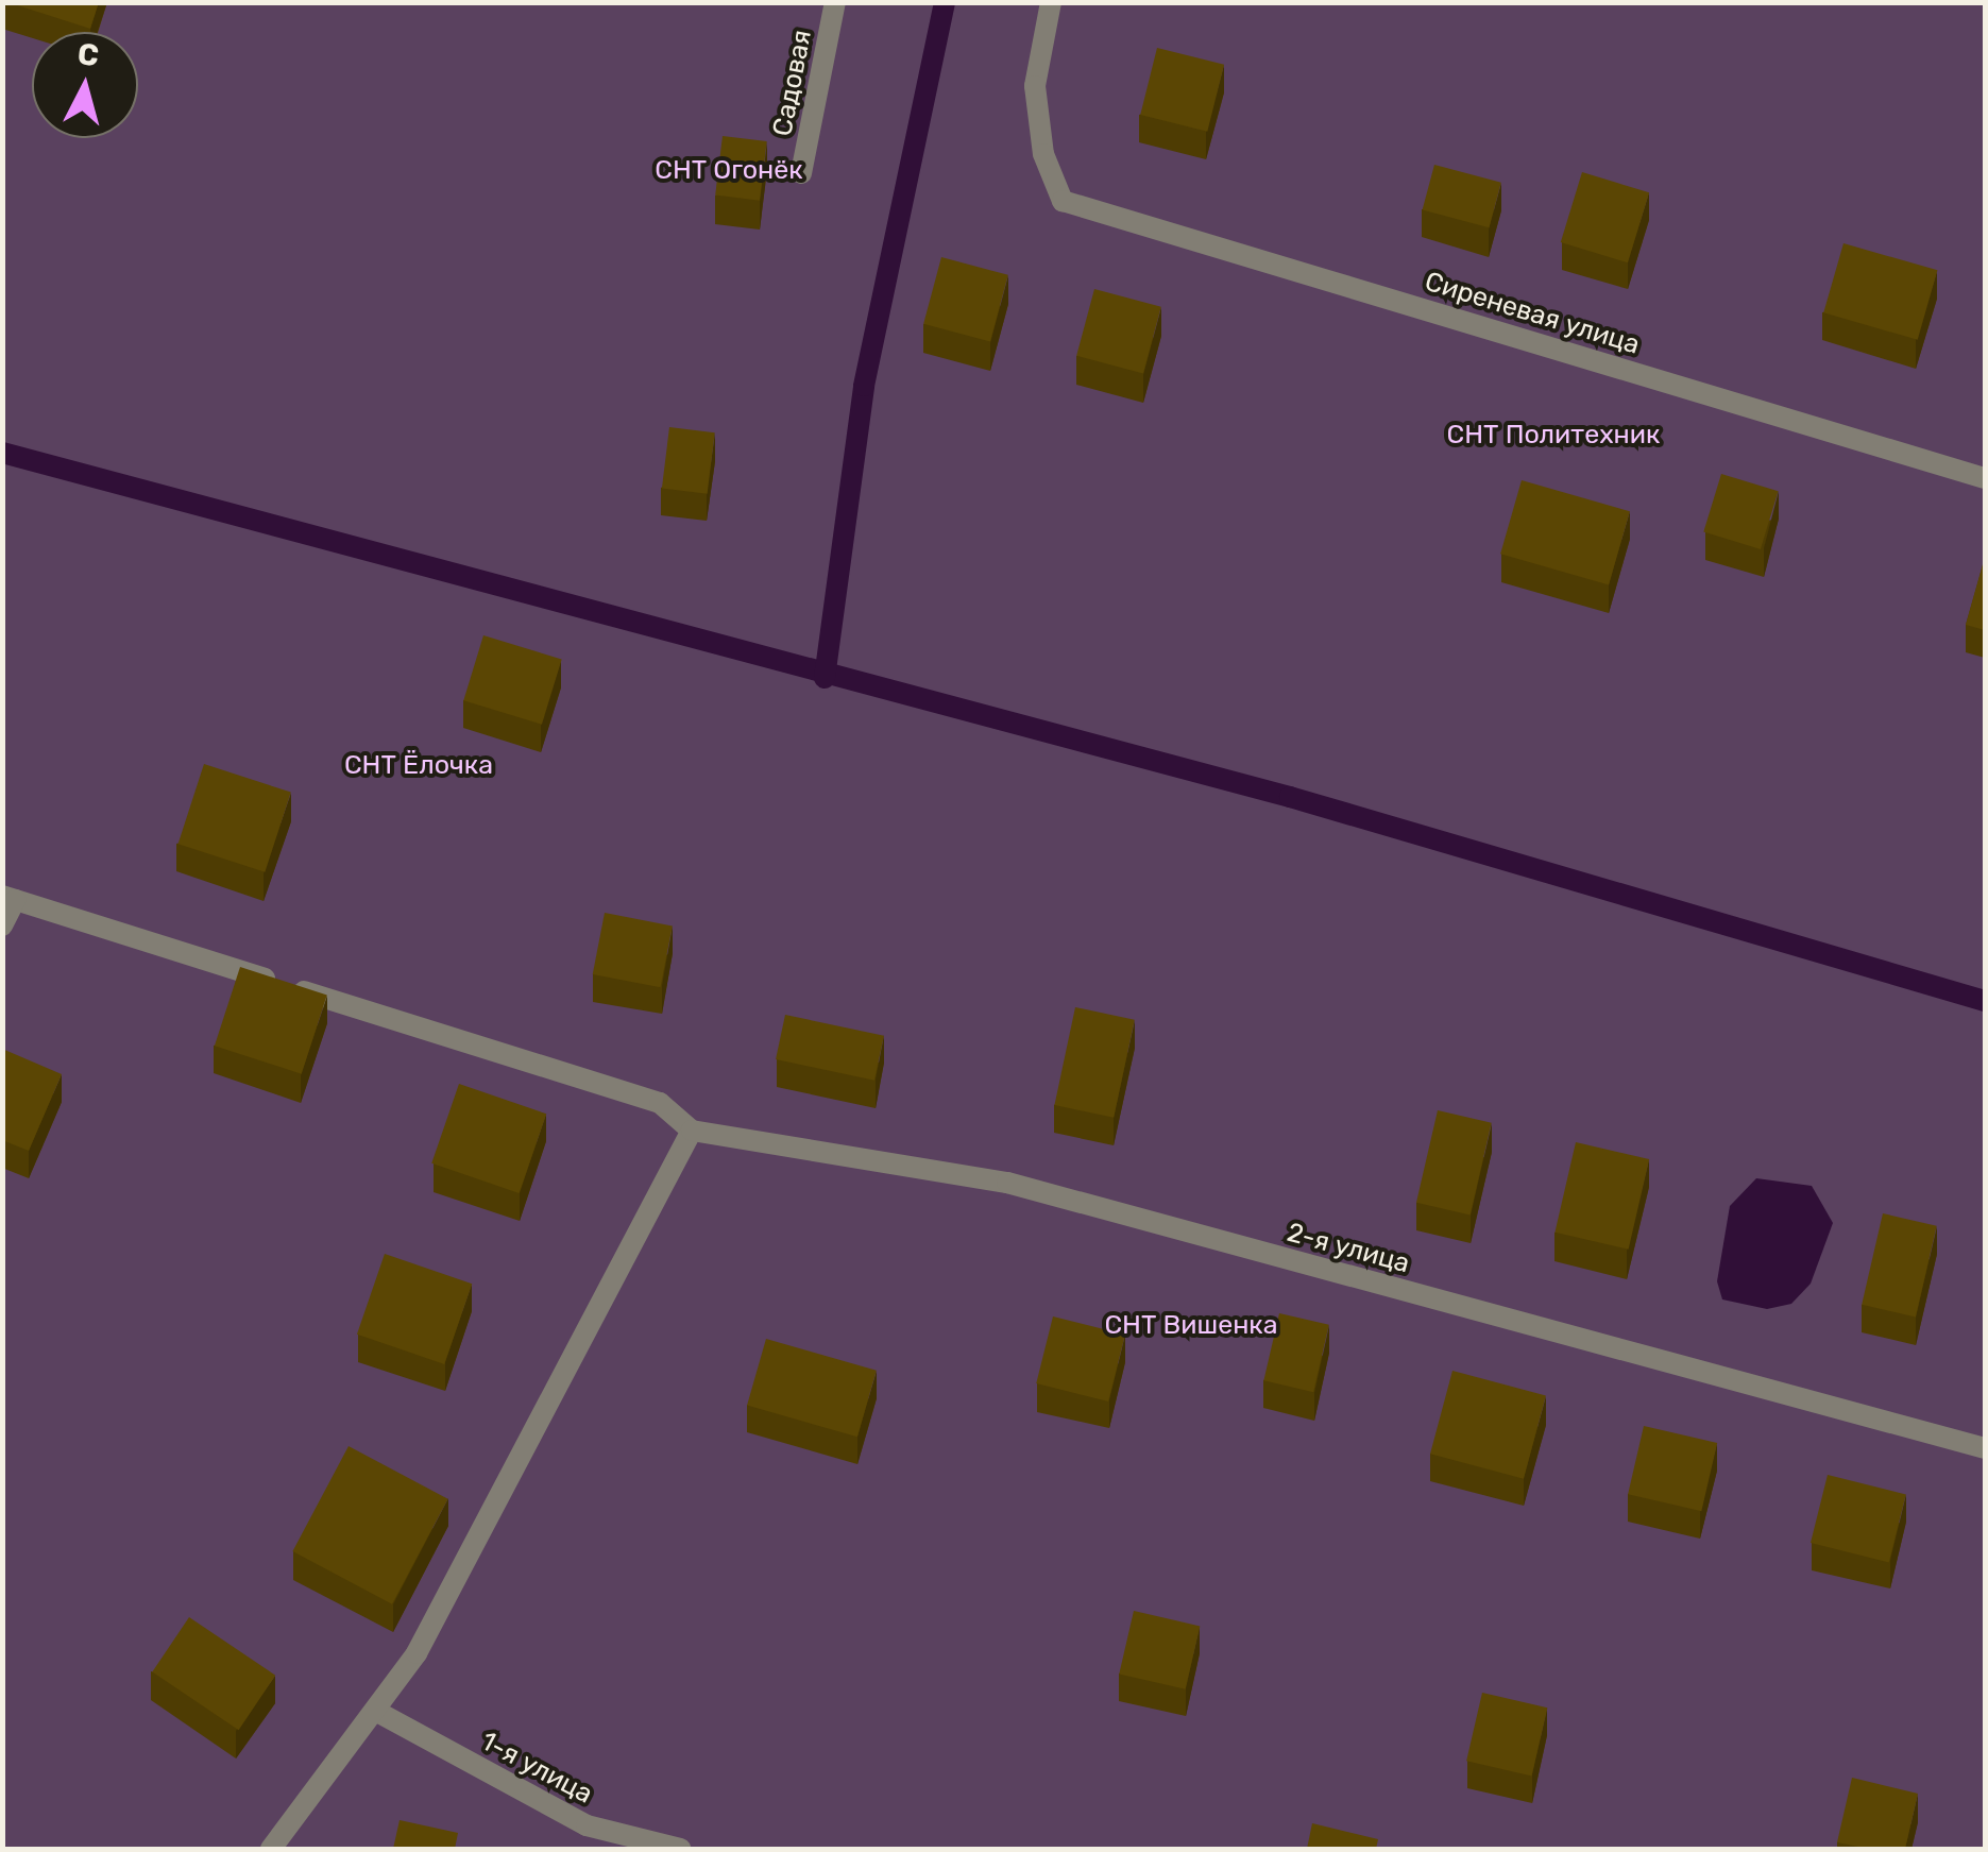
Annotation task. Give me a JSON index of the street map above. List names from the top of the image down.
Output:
{
  "streets": {
    "street": [
      "Садовая",
      "Сиреневая улица",
      "2-я улица",
      "1-я улица"
    ]
  },
  "parks": [
    "СНТ Огонёк",
    "СНТ Политехник",
    "СНТ Ёлочка",
    "СНТ Вишенка"
  ],
  "north": "top"
}
